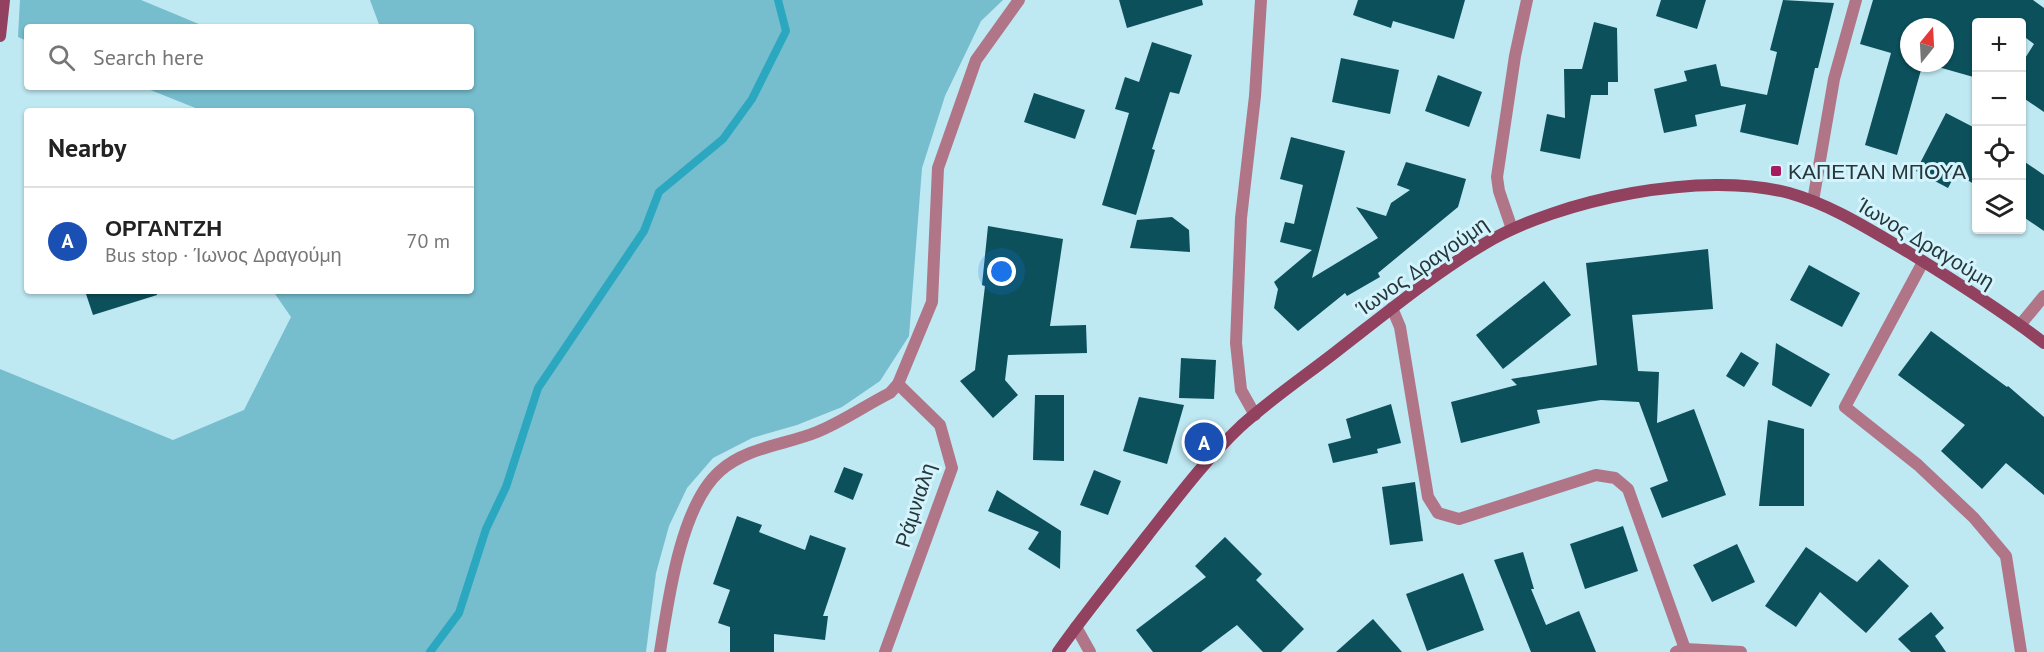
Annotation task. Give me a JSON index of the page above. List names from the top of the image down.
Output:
{
  "streets": {
    "street": ["Ίωνος Δραγούμη", "Ράμνιαλη"]
  },
  "places": {
    "transit": ["ΚΑΠΕΤΑΝ ΜΠΟΥΑ"]
  },
  "north": "top",
  "page": {
    "map_buttons": ["+", "−"],
    "search": "Search here",
    "heading": "Nearby",
    "list": [
      {
        "mark": "A",
        "name": "ΟΡΓΑΝΤΖΗ",
        "note": "Bus stop · Ίωνος Δραγούμη",
        "value": "70 m"
      }
    ],
    "pins": "A"
  }
}
